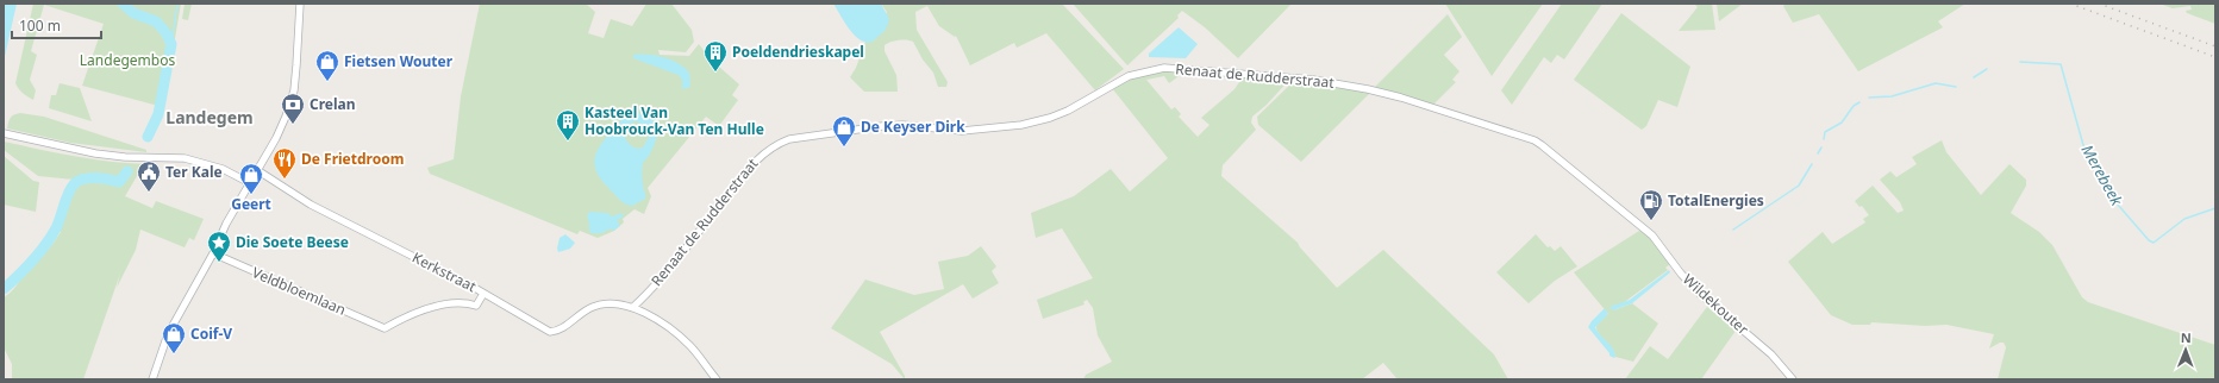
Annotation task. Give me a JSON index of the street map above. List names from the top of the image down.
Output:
{
  "streets": {
    "street": [
      "Renaat de Rudderstraat",
      "Kerkstraat",
      "Veldbloemlaan",
      "Wildekouter"
    ]
  },
  "crossings": [
    ["Renaat de Rudderstraat", "Kerkstraat"],
    ["Renaat de Rudderstraat", "Wildekouter"],
    ["Kerkstraat", "Veldbloemlaan"]
  ],
  "districts": ["Landegem"],
  "water": ["Merebeek"],
  "parks": ["Landegembos"],
  "places": {
    "building": ["Poeldendrieskapel", "Kasteel Van Hoobrouck-Van Ten Hulle"],
    "shop": [
      "Fietsen Wouter",
      "De Keyser Dirk",
      "Geert",
      "Coif-V"
    ],
    "bank": ["Crelan"],
    "restaurant": ["De Frietdroom"],
    "public building": ["Ter Kale"],
    "fuel station": ["TotalEnergies"],
    "place": ["Die Soete Beese"]
  },
  "scale_bar": "100 m",
  "north": "top"
}
